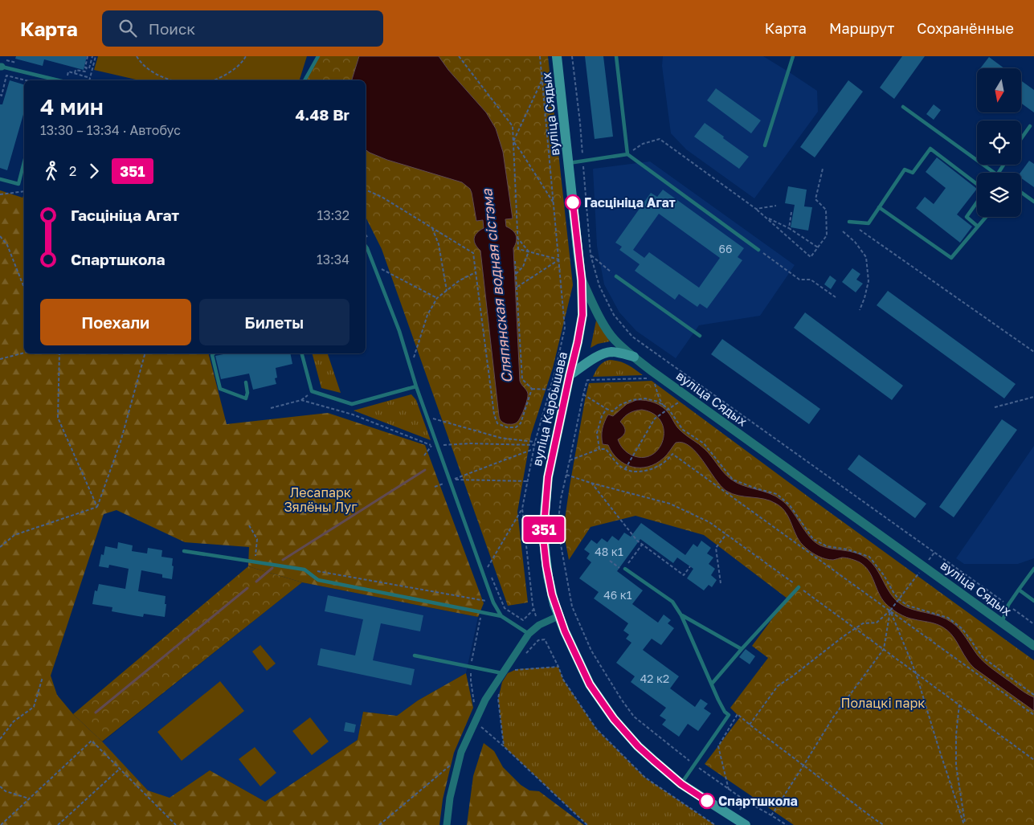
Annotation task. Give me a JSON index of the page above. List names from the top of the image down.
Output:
{
  "streets": {
    "main road": ["вуліца Сядых", "вуліца Карбышава"]
  },
  "crossings": [
    ["вуліца Сядых", "вуліца Карбышава"]
  ],
  "water": ["Сляпянская водная сістэма"],
  "parks": ["Лесапарк Зялёны Луг", "Полацкі парк"],
  "places": ["Гасцініца Агат", "Спартшкола"],
  "lines": ["bus line 351"],
  "house_numbers": [
    "66",
    "48 к1",
    "46 к1",
    "42 к2"
  ],
  "north": "bottom",
  "page": {
    "header": "Карта",
    "search": "Поиск",
    "nav": ["Карта", "Маршрут", "Сохранённые"],
    "on_map": "351",
    "heading": ["4 мин", "13:30 – 13:34 · Автобус", "4.48 Br"],
    "legs": ["2", "351"],
    "list": [
      {
        "name": "Гасцініца Агат",
        "value": "13:32"
      },
      {
        "name": "Спартшкола",
        "value": "13:34"
      }
    ],
    "buttons": ["Поехали", "Билеты"]
  }
}
